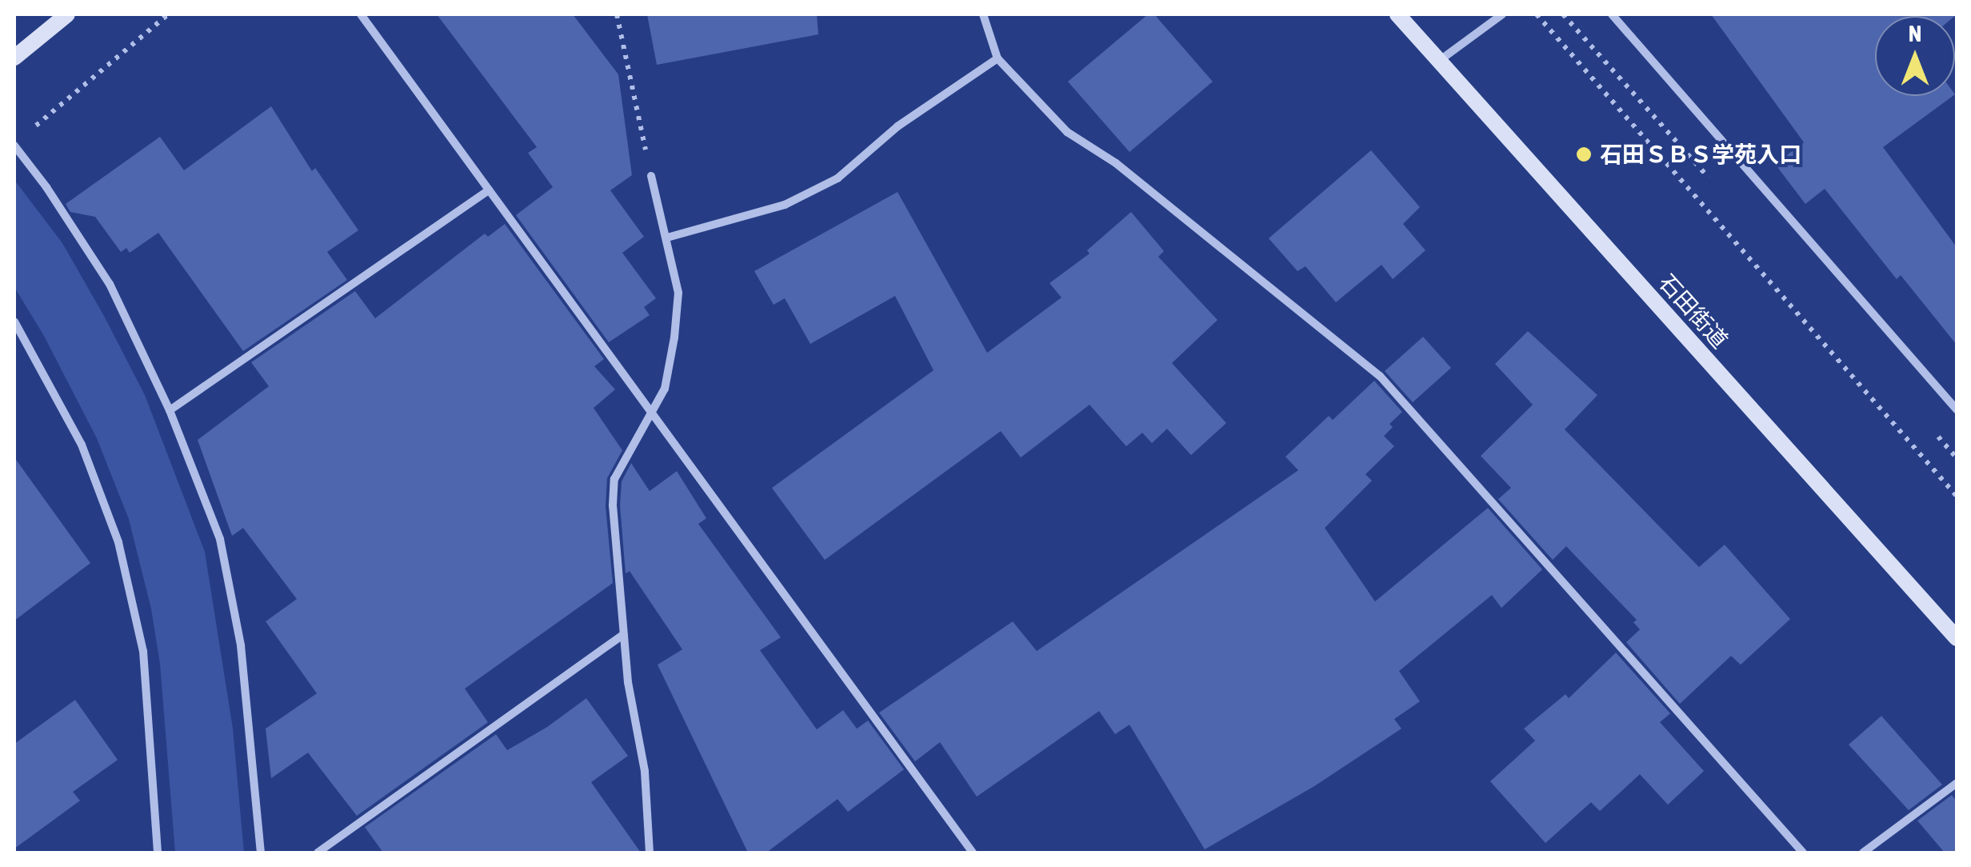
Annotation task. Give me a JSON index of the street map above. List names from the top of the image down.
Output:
{
  "streets": {
    "street": ["石田街道"]
  },
  "places": ["石田ＳＢＳ学苑入口"],
  "north": "top"
}
